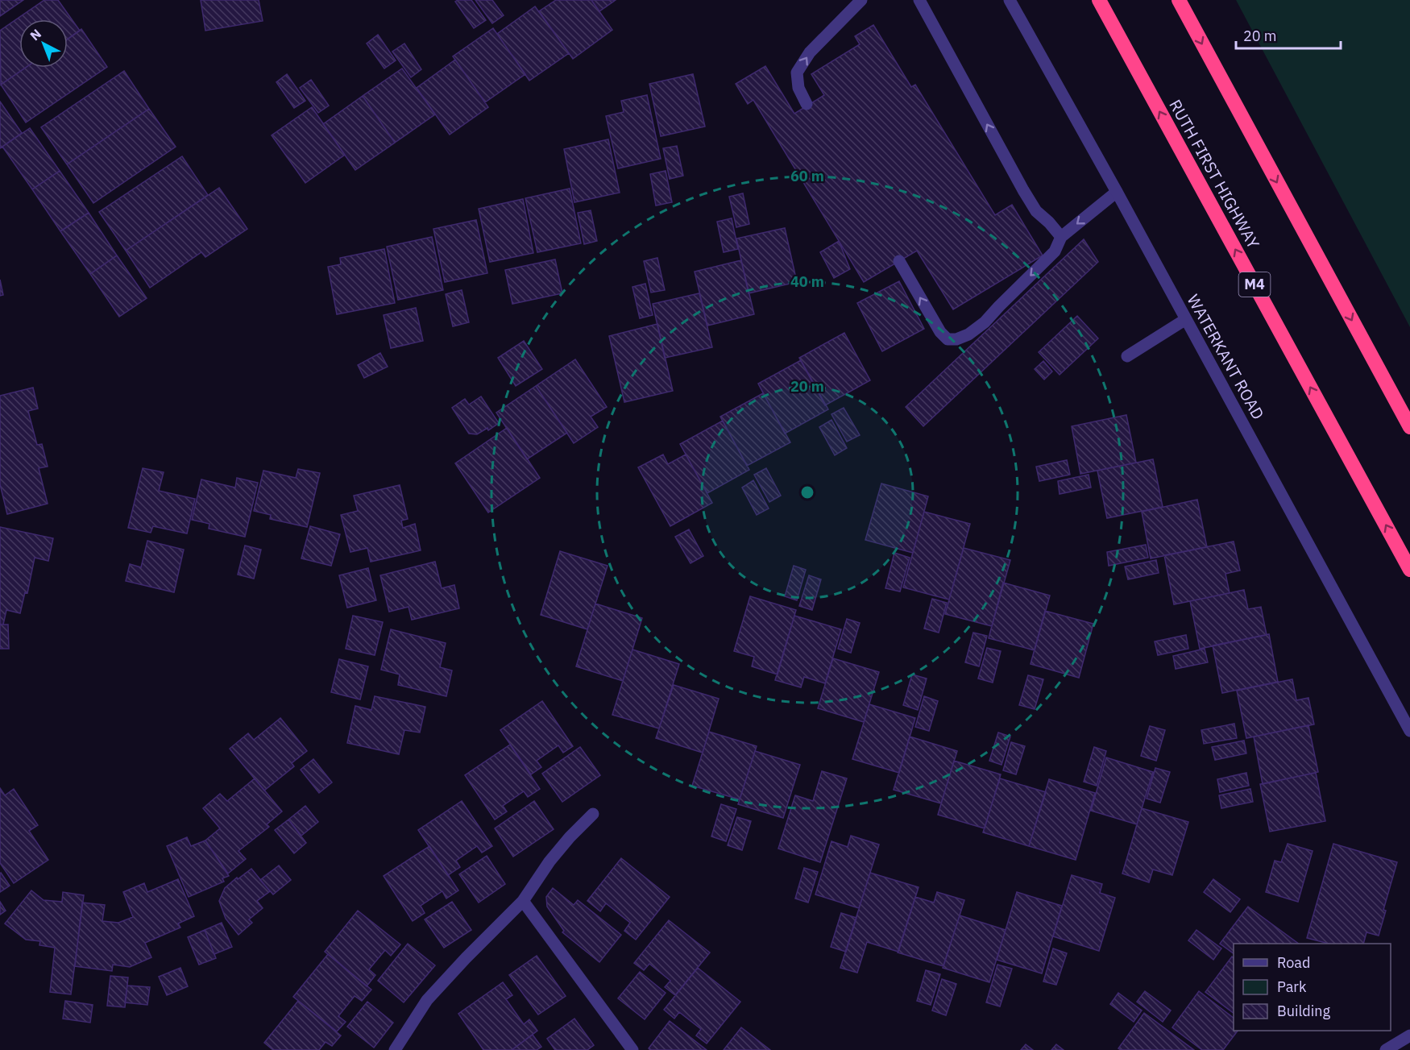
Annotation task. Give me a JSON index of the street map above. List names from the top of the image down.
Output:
{
  "streets": {
    "highway": ["RUTH FIRST HIGHWAY", "M4"],
    "street": ["WATERKANT ROAD"]
  },
  "legend": ["Road", "Park", "Building"],
  "scale_bar": "20 m",
  "north": "top left",
  "rings": ["60 m", "40 m", "20 m"]
}
